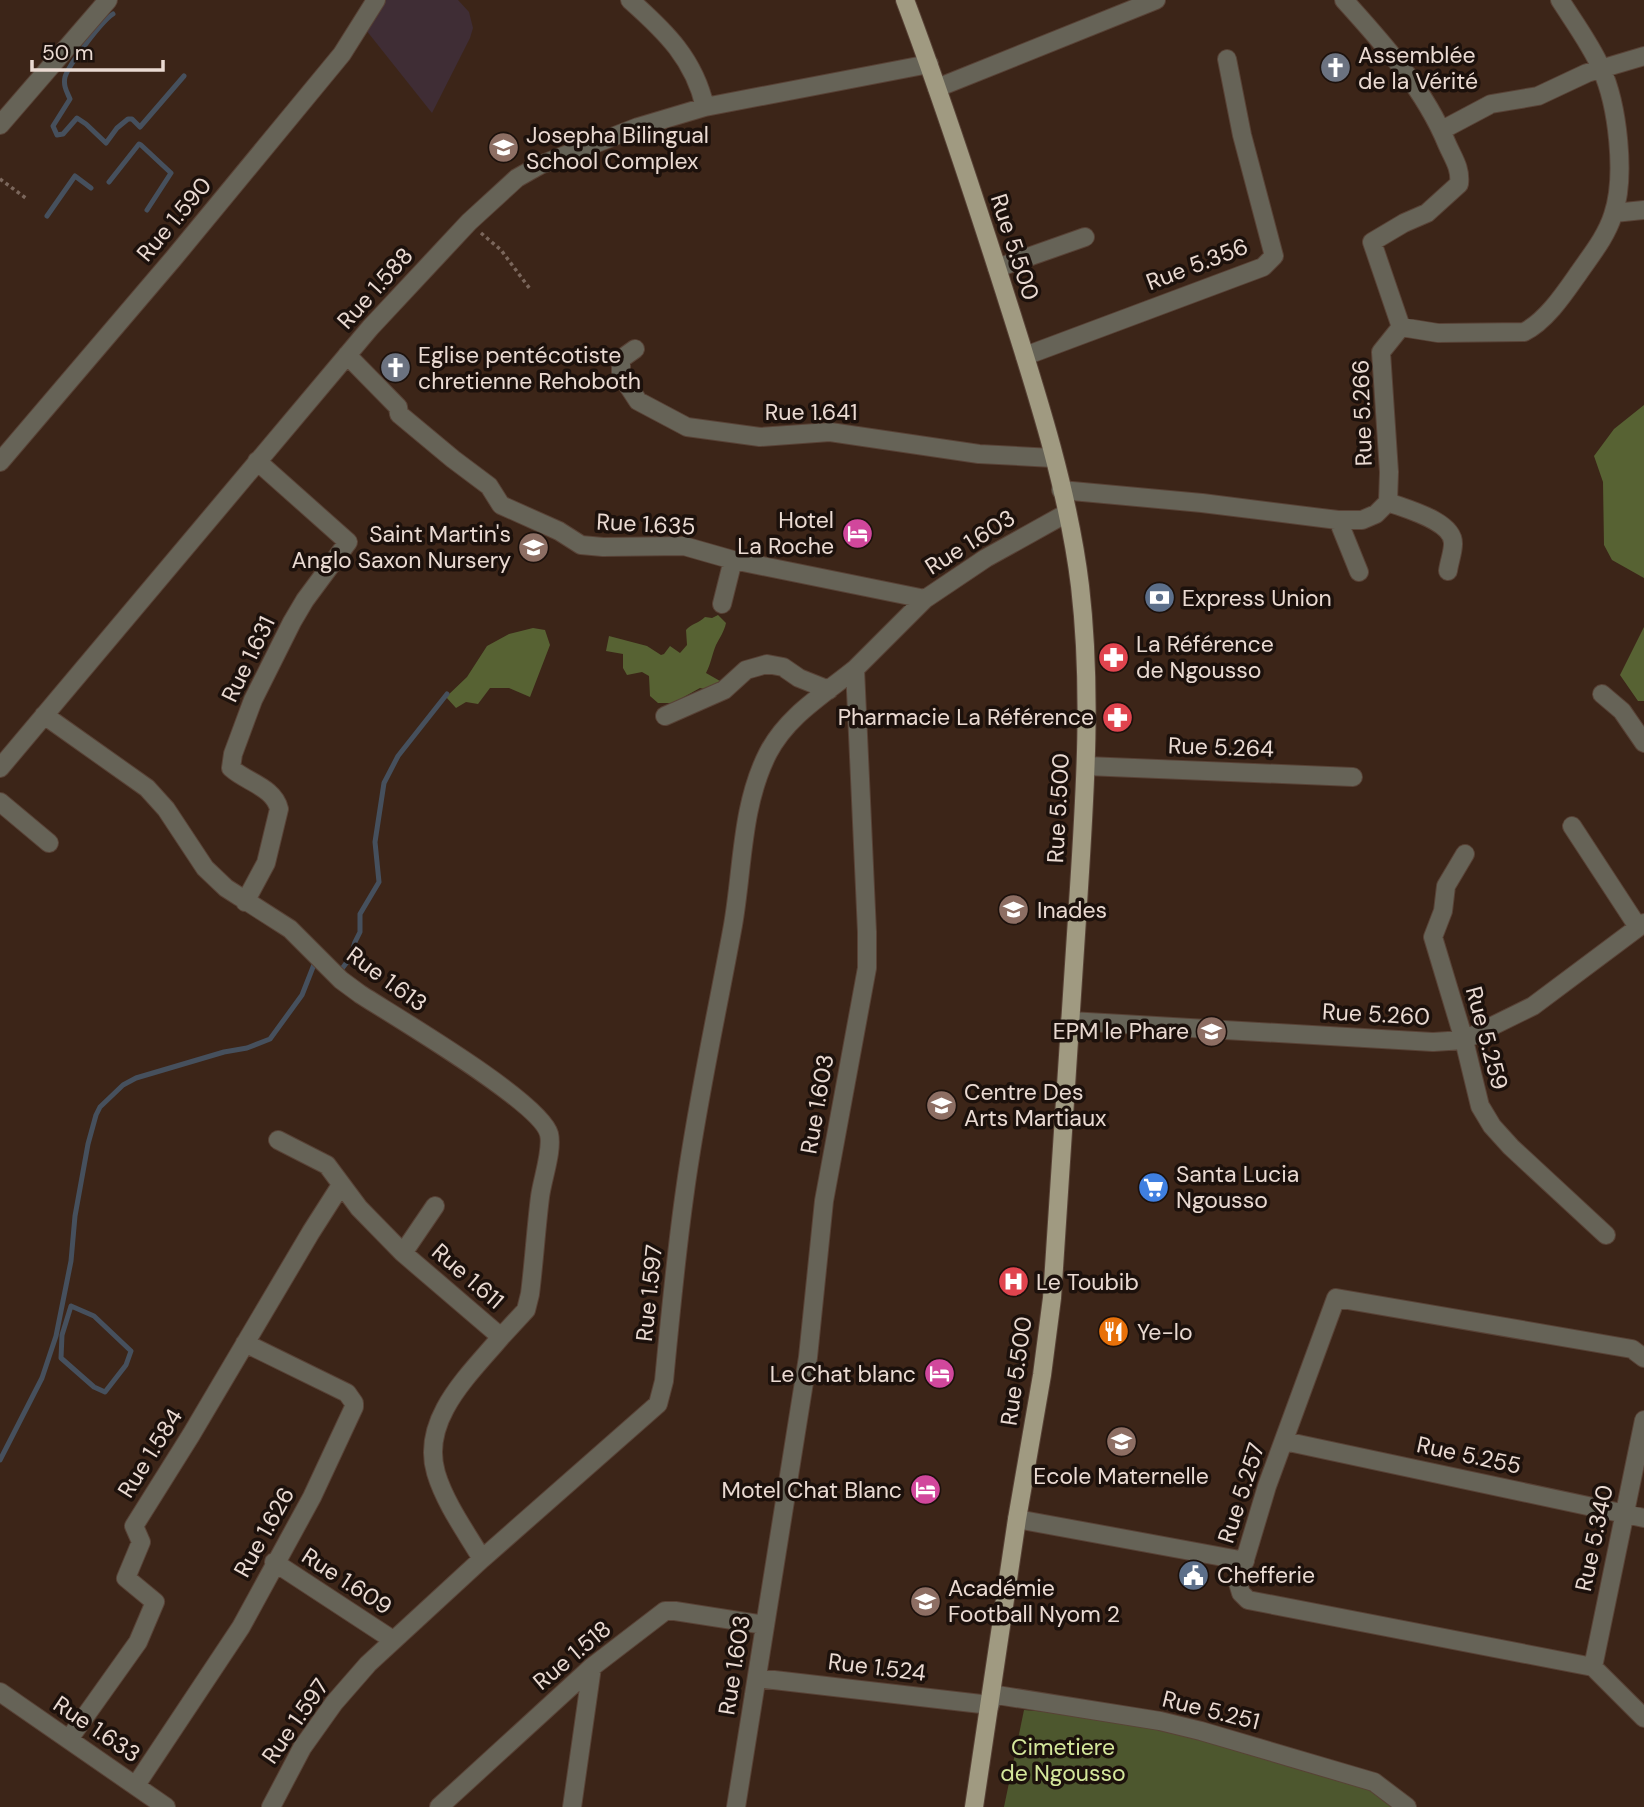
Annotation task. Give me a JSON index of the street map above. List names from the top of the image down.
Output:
{
  "streets": {
    "main road": ["Rue 5.500"],
    "street": [
      "Rue 1.590",
      "Rue 5.356",
      "Rue 1.588",
      "Rue 1.641",
      "Rue 5.266",
      "Rue 1.635",
      "Rue 1.603",
      "Rue 1.631",
      "Rue 5.264",
      "Rue 1.613",
      "Rue 5.260",
      "Rue 5.259",
      "Rue 1.611",
      "Rue 1.597",
      "Rue 1.584",
      "Rue 5.255",
      "Rue 5.257",
      "Rue 1.626",
      "Rue 5.340",
      "Rue 1.609",
      "Rue 1.518",
      "Rue 1.524",
      "Rue 5.251",
      "Rue 1.633"
    ]
  },
  "crossings": [
    ["Rue 5.500", "Rue 5.356"],
    ["Rue 5.500", "Rue 1.588"],
    ["Rue 5.500", "Rue 1.641"],
    ["Rue 5.500", "Rue 1.603"],
    ["Rue 5.500", "Rue 5.264"],
    ["Rue 5.500", "Rue 5.260"],
    ["Rue 5.500", "Rue 1.524"],
    ["Rue 5.500", "Rue 5.251"],
    ["Rue 1.588", "Rue 1.635"],
    ["Rue 1.588", "Rue 1.631"],
    ["Rue 1.588", "Rue 1.613"],
    ["Rue 1.635", "Rue 1.603"],
    ["Rue 1.603", "Rue 1.597"],
    ["Rue 1.603", "Rue 1.518"],
    ["Rue 1.603", "Rue 1.524"],
    ["Rue 1.631", "Rue 1.613"],
    ["Rue 1.613", "Rue 1.611"],
    ["Rue 5.260", "Rue 5.259"],
    ["Rue 1.611", "Rue 1.597"],
    ["Rue 1.611", "Rue 1.584"],
    ["Rue 1.597", "Rue 1.609"],
    ["Rue 1.584", "Rue 1.626"],
    ["Rue 1.584", "Rue 1.633"],
    ["Rue 5.255", "Rue 5.257"],
    ["Rue 5.255", "Rue 5.340"],
    ["Rue 5.257", "Rue 5.340"],
    ["Rue 1.626", "Rue 1.609"],
    ["Rue 1.626", "Rue 1.633"],
    ["Rue 1.524", "Rue 5.251"]
  ],
  "parks": ["Cimetiere de Ngousso"],
  "places": {
    "church": ["Assemblée de la Vérité", "Eglise pentécotiste chretienne Rehoboth"],
    "school or university": [
      "Josepha Bilingual School Complex",
      "Saint Martin's Anglo Saxon Nursery",
      "Inades",
      "EPM le Phare",
      "Centre Des Arts Martiaux",
      "Ecole Maternelle",
      "Académie Football Nyom 2"
    ],
    "hotel": ["Hotel La Roche", "Le Chat blanc", "Motel Chat Blanc"],
    "bank": ["Express Union"],
    "pharmacy": ["La Référence de Ngousso", "Pharmacie La Référence"],
    "supermarket": ["Santa Lucia Ngousso"],
    "hospital": ["Le Toubib"],
    "restaurant": ["Ye-lo"],
    "public building": ["Chefferie"]
  },
  "scale_bar": "50 m"
}
